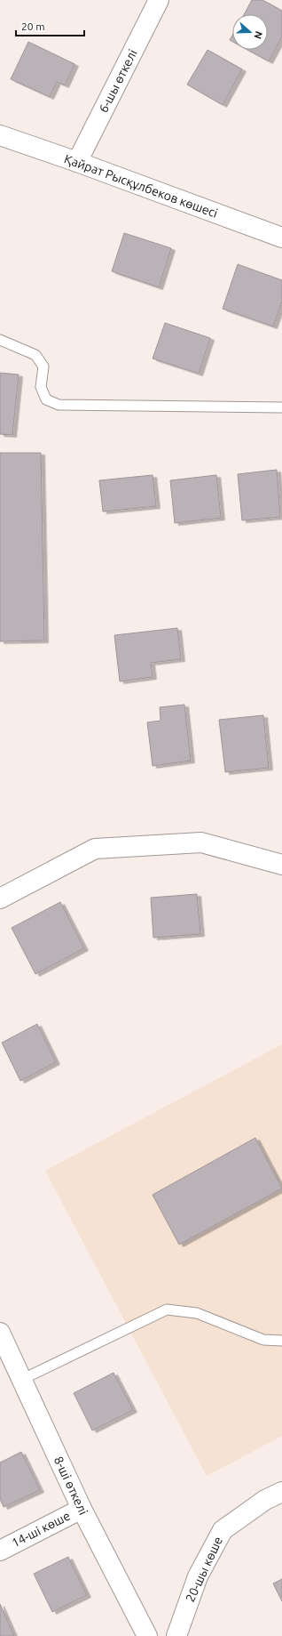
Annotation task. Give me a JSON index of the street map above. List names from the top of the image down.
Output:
{
  "streets": {
    "street": [
      "6-шы өткелі",
      "Қайрат Рысқұлбеков көшесі",
      "8-ші өткелі",
      "14-ші көше",
      "20-шы көше"
    ]
  },
  "crossings": [
    ["6-шы өткелі", "Қайрат Рысқұлбеков көшесі"],
    ["8-ші өткелі", "14-ші көше"]
  ],
  "scale_bar": "20 m",
  "north": "right"
}
